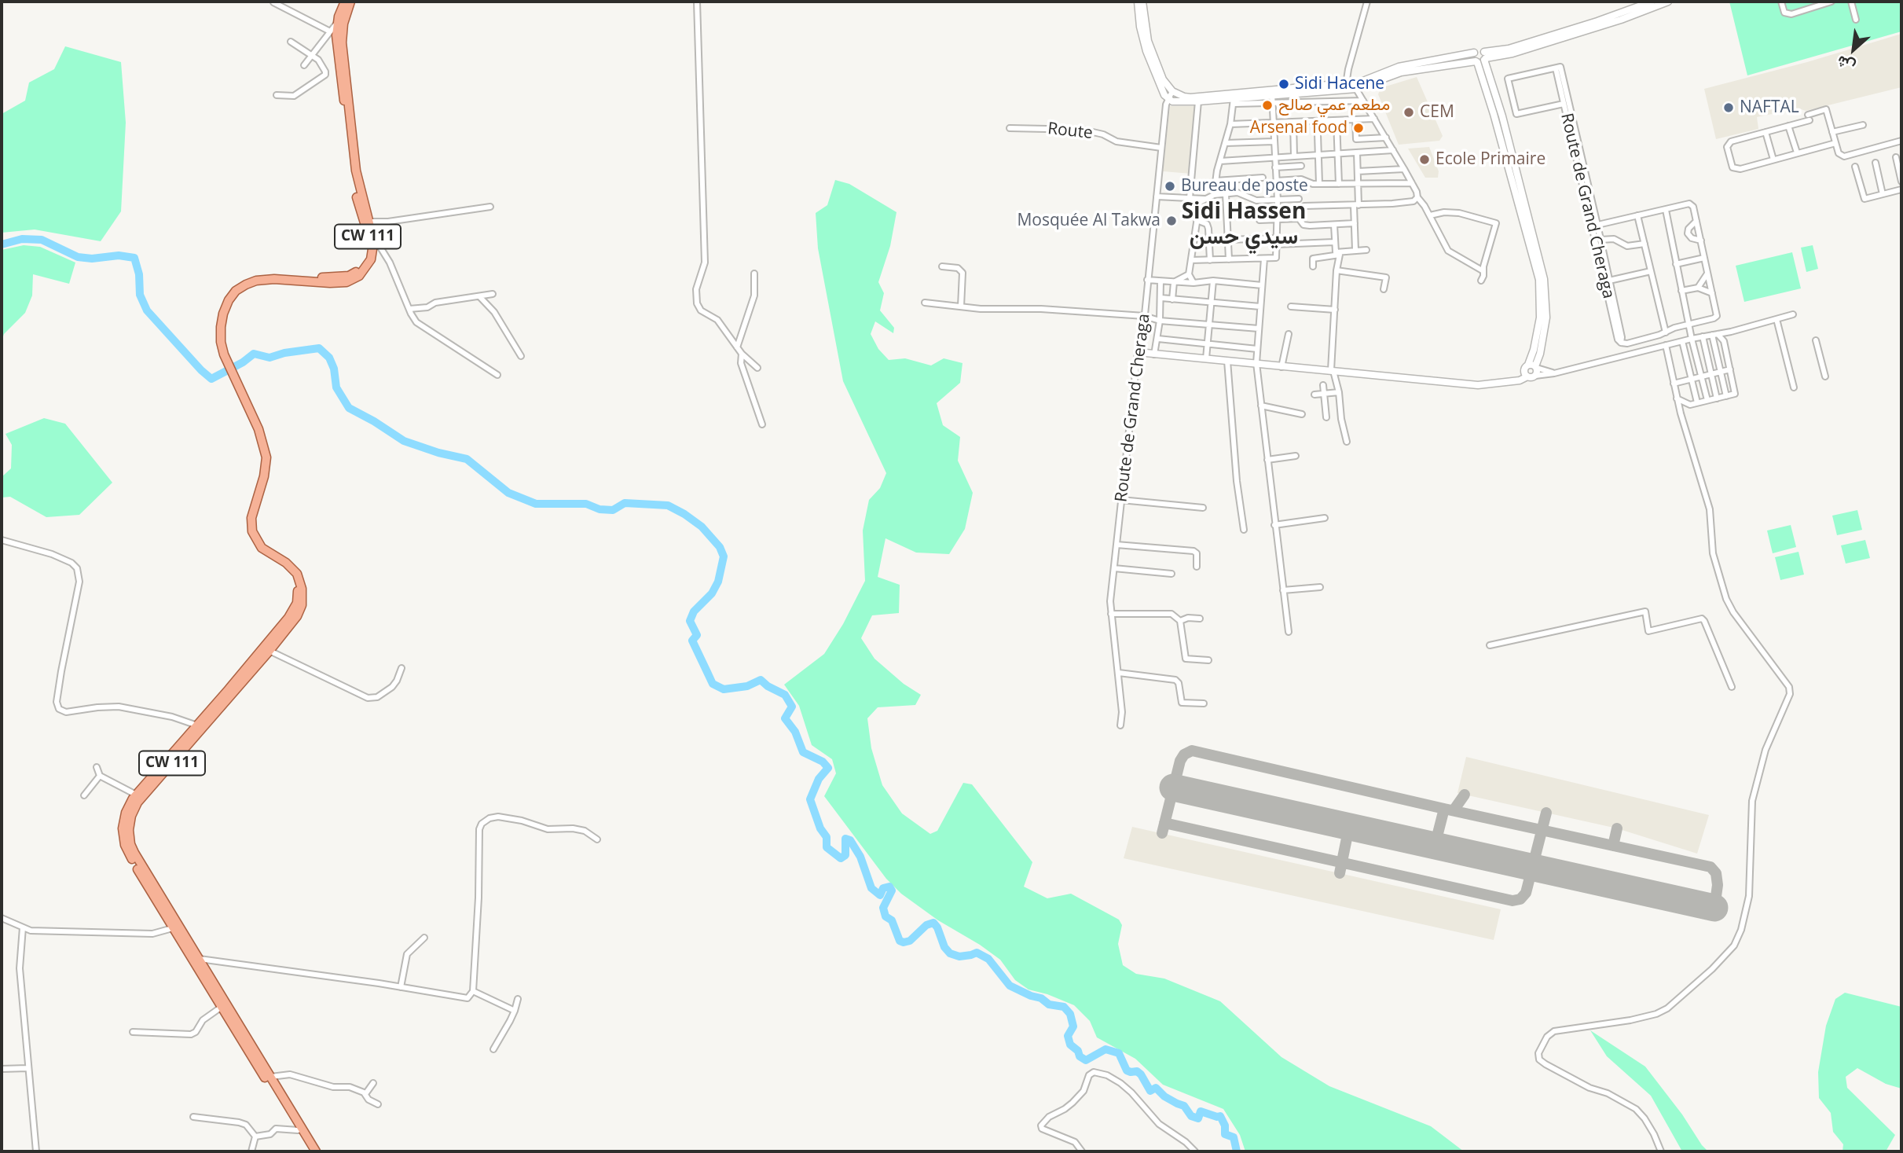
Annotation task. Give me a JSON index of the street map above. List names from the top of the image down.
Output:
{
  "streets": {
    "main road": ["CW 111"],
    "street": ["Route", "Route de Grand Cheraga"]
  },
  "crossings": [
    ["Route", "Route de Grand Cheraga"]
  ],
  "districts": ["Sidi Hassen سيدي حسن"],
  "places": [
    "Sidi Hacene",
    "مطعم عمي صالح",
    "NAFTAL",
    "CEM",
    "Arsenal food",
    "Ecole Primaire",
    "Bureau de poste",
    "Mosquée Al Takwa"
  ],
  "north": "bottom left"
}
